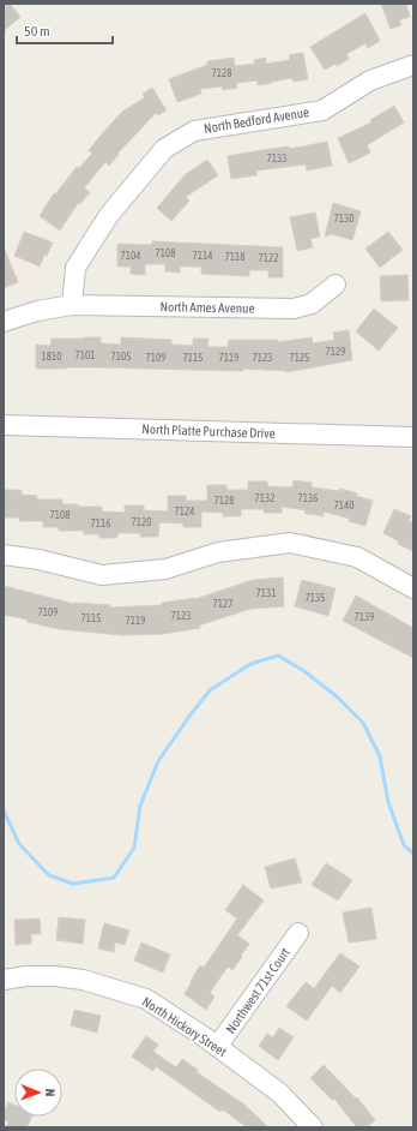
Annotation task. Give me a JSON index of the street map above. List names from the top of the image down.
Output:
{
  "streets": {
    "street": [
      "North Bedford Avenue",
      "North Ames Avenue",
      "North Platte Purchase Drive",
      "Northwest 71st Court",
      "North Hickory Street"
    ]
  },
  "crossings": [
    ["North Bedford Avenue", "North Ames Avenue"],
    ["Northwest 71st Court", "North Hickory Street"]
  ],
  "house_numbers": [
    "7128",
    "7133",
    "7130",
    "7108",
    "7104",
    "7114",
    "7118",
    "7122",
    "7129",
    "7101",
    "1810",
    "7105",
    "7109",
    "7115",
    "7119",
    "7123",
    "7125",
    "7132",
    "7136",
    "7128",
    "7140",
    "7124",
    "7108",
    "7120",
    "7116",
    "7131",
    "7135",
    "7127",
    "7109",
    "7123",
    "7139",
    "7115",
    "7119"
  ],
  "scale_bar": "50 m",
  "north": "right"
}
